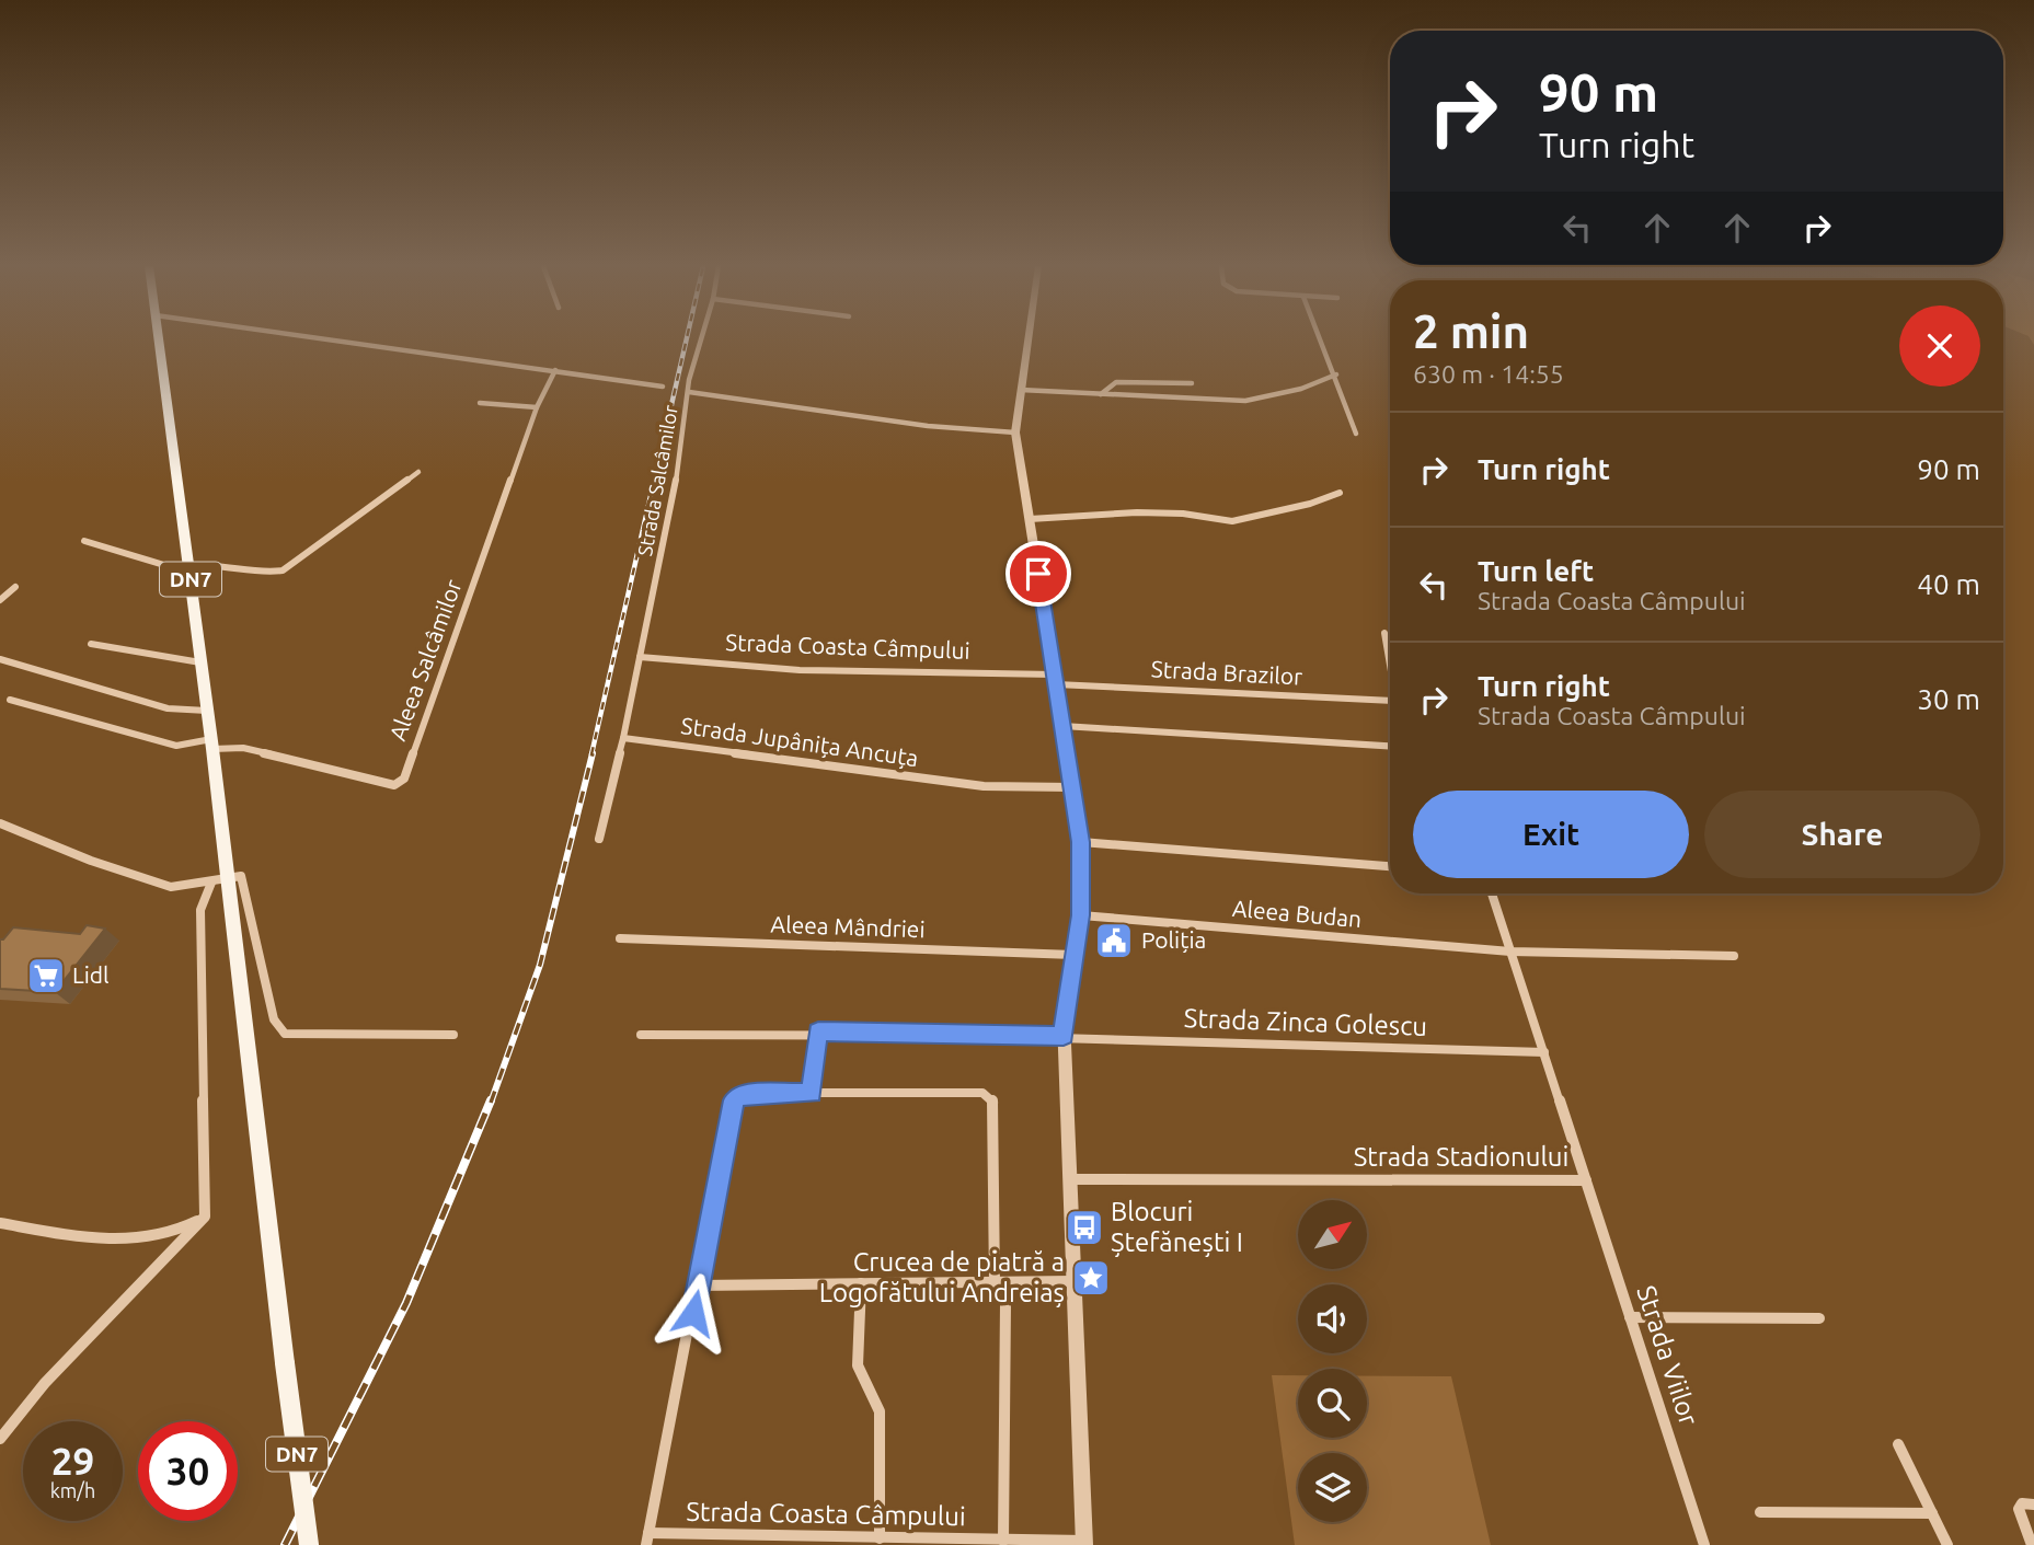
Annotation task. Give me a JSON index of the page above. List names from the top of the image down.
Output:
{
  "streets": {
    "main road": ["DN7"],
    "street": [
      "Strada Salcâmilor",
      "Strada Coasta Câmpului",
      "Aleea Salcâmilor",
      "Strada Brazilor",
      "Strada Jupânița Ancuța",
      "Aleea Budan",
      "Aleea Mândriei",
      "Strada Zinca Golescu",
      "Strada Stadionului",
      "Strada Viilor"
    ]
  },
  "crossings": [
    ["Strada Salcâmilor", "Strada Coasta Câmpului"],
    ["Strada Salcâmilor", "Strada Jupânița Ancuța"],
    ["DN7", "Aleea Salcâmilor"],
    ["Strada Coasta Câmpului", "Strada Brazilor"],
    ["Strada Coasta Câmpului", "Strada Jupânița Ancuța"],
    ["Strada Coasta Câmpului", "Aleea Budan"],
    ["Strada Coasta Câmpului", "Aleea Mândriei"],
    ["Strada Coasta Câmpului", "Strada Zinca Golescu"],
    ["Strada Coasta Câmpului", "Strada Stadionului"],
    ["Aleea Budan", "Strada Stadionului"],
    ["Strada Zinca Golescu", "Strada Stadionului"],
    ["Strada Stadionului", "Strada Viilor"]
  ],
  "places": {
    "public building": ["Poliția"],
    "supermarket": ["Lidl"],
    "bus stop": ["Blocuri Ștefănești I"],
    "place": ["Crucea de piatră a Logofătului Andreiaș"]
  },
  "north": "top right",
  "page": {
    "turn": ["90 m", "Turn right"],
    "heading": ["2 min", "630 m · 14:55"],
    "list": [
      {
        "name": "Turn right",
        "value": "90 m"
      },
      {
        "name": "Turn left",
        "note": "Strada Coasta Câmpului",
        "value": "40 m"
      },
      {
        "name": "Turn right",
        "note": "Strada Coasta Câmpului",
        "value": "30 m"
      }
    ],
    "buttons": ["Exit", "Share"],
    "speed": "29 km/h",
    "limit": "30"
  }
}
